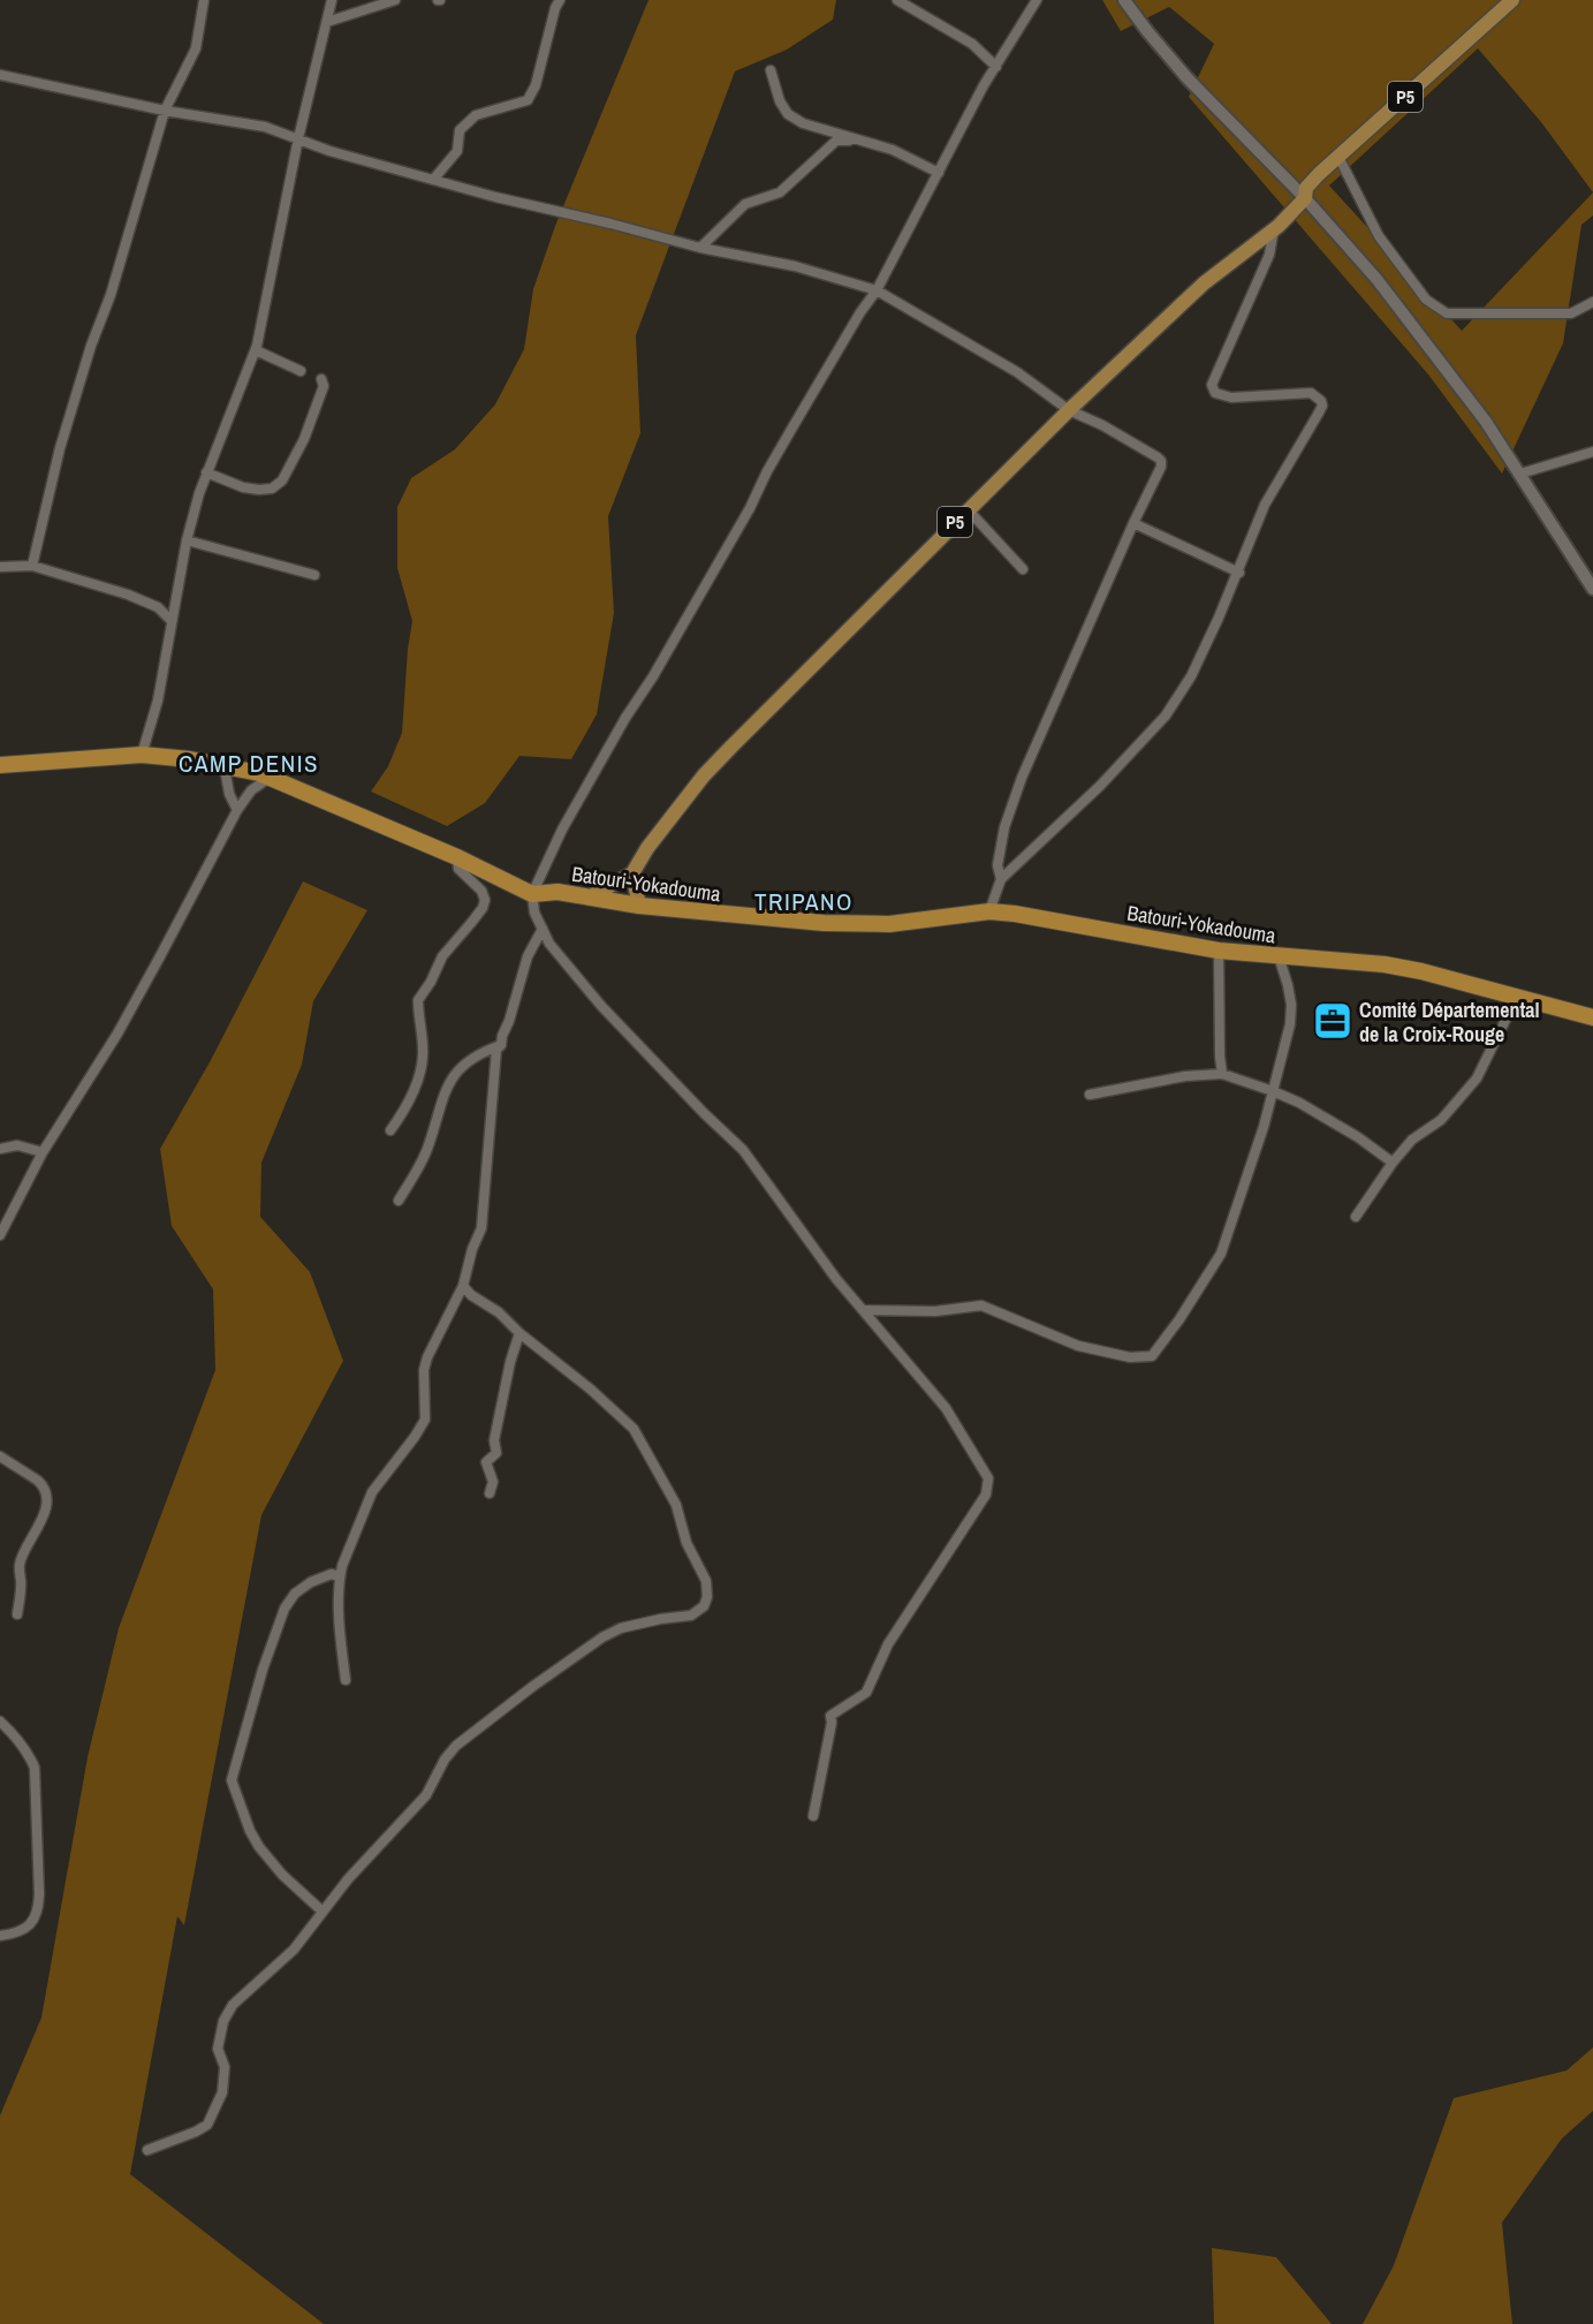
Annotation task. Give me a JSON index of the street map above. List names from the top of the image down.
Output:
{
  "streets": {
    "highway": ["Batouri-Yokadouma"],
    "main road": ["P5"]
  },
  "crossings": [
    ["P5", "Batouri-Yokadouma"]
  ],
  "districts": ["CAMP DENIS", "TRIPANO"],
  "places": {
    "office": ["Comité Départemental de la Croix-Rouge"]
  }
}
